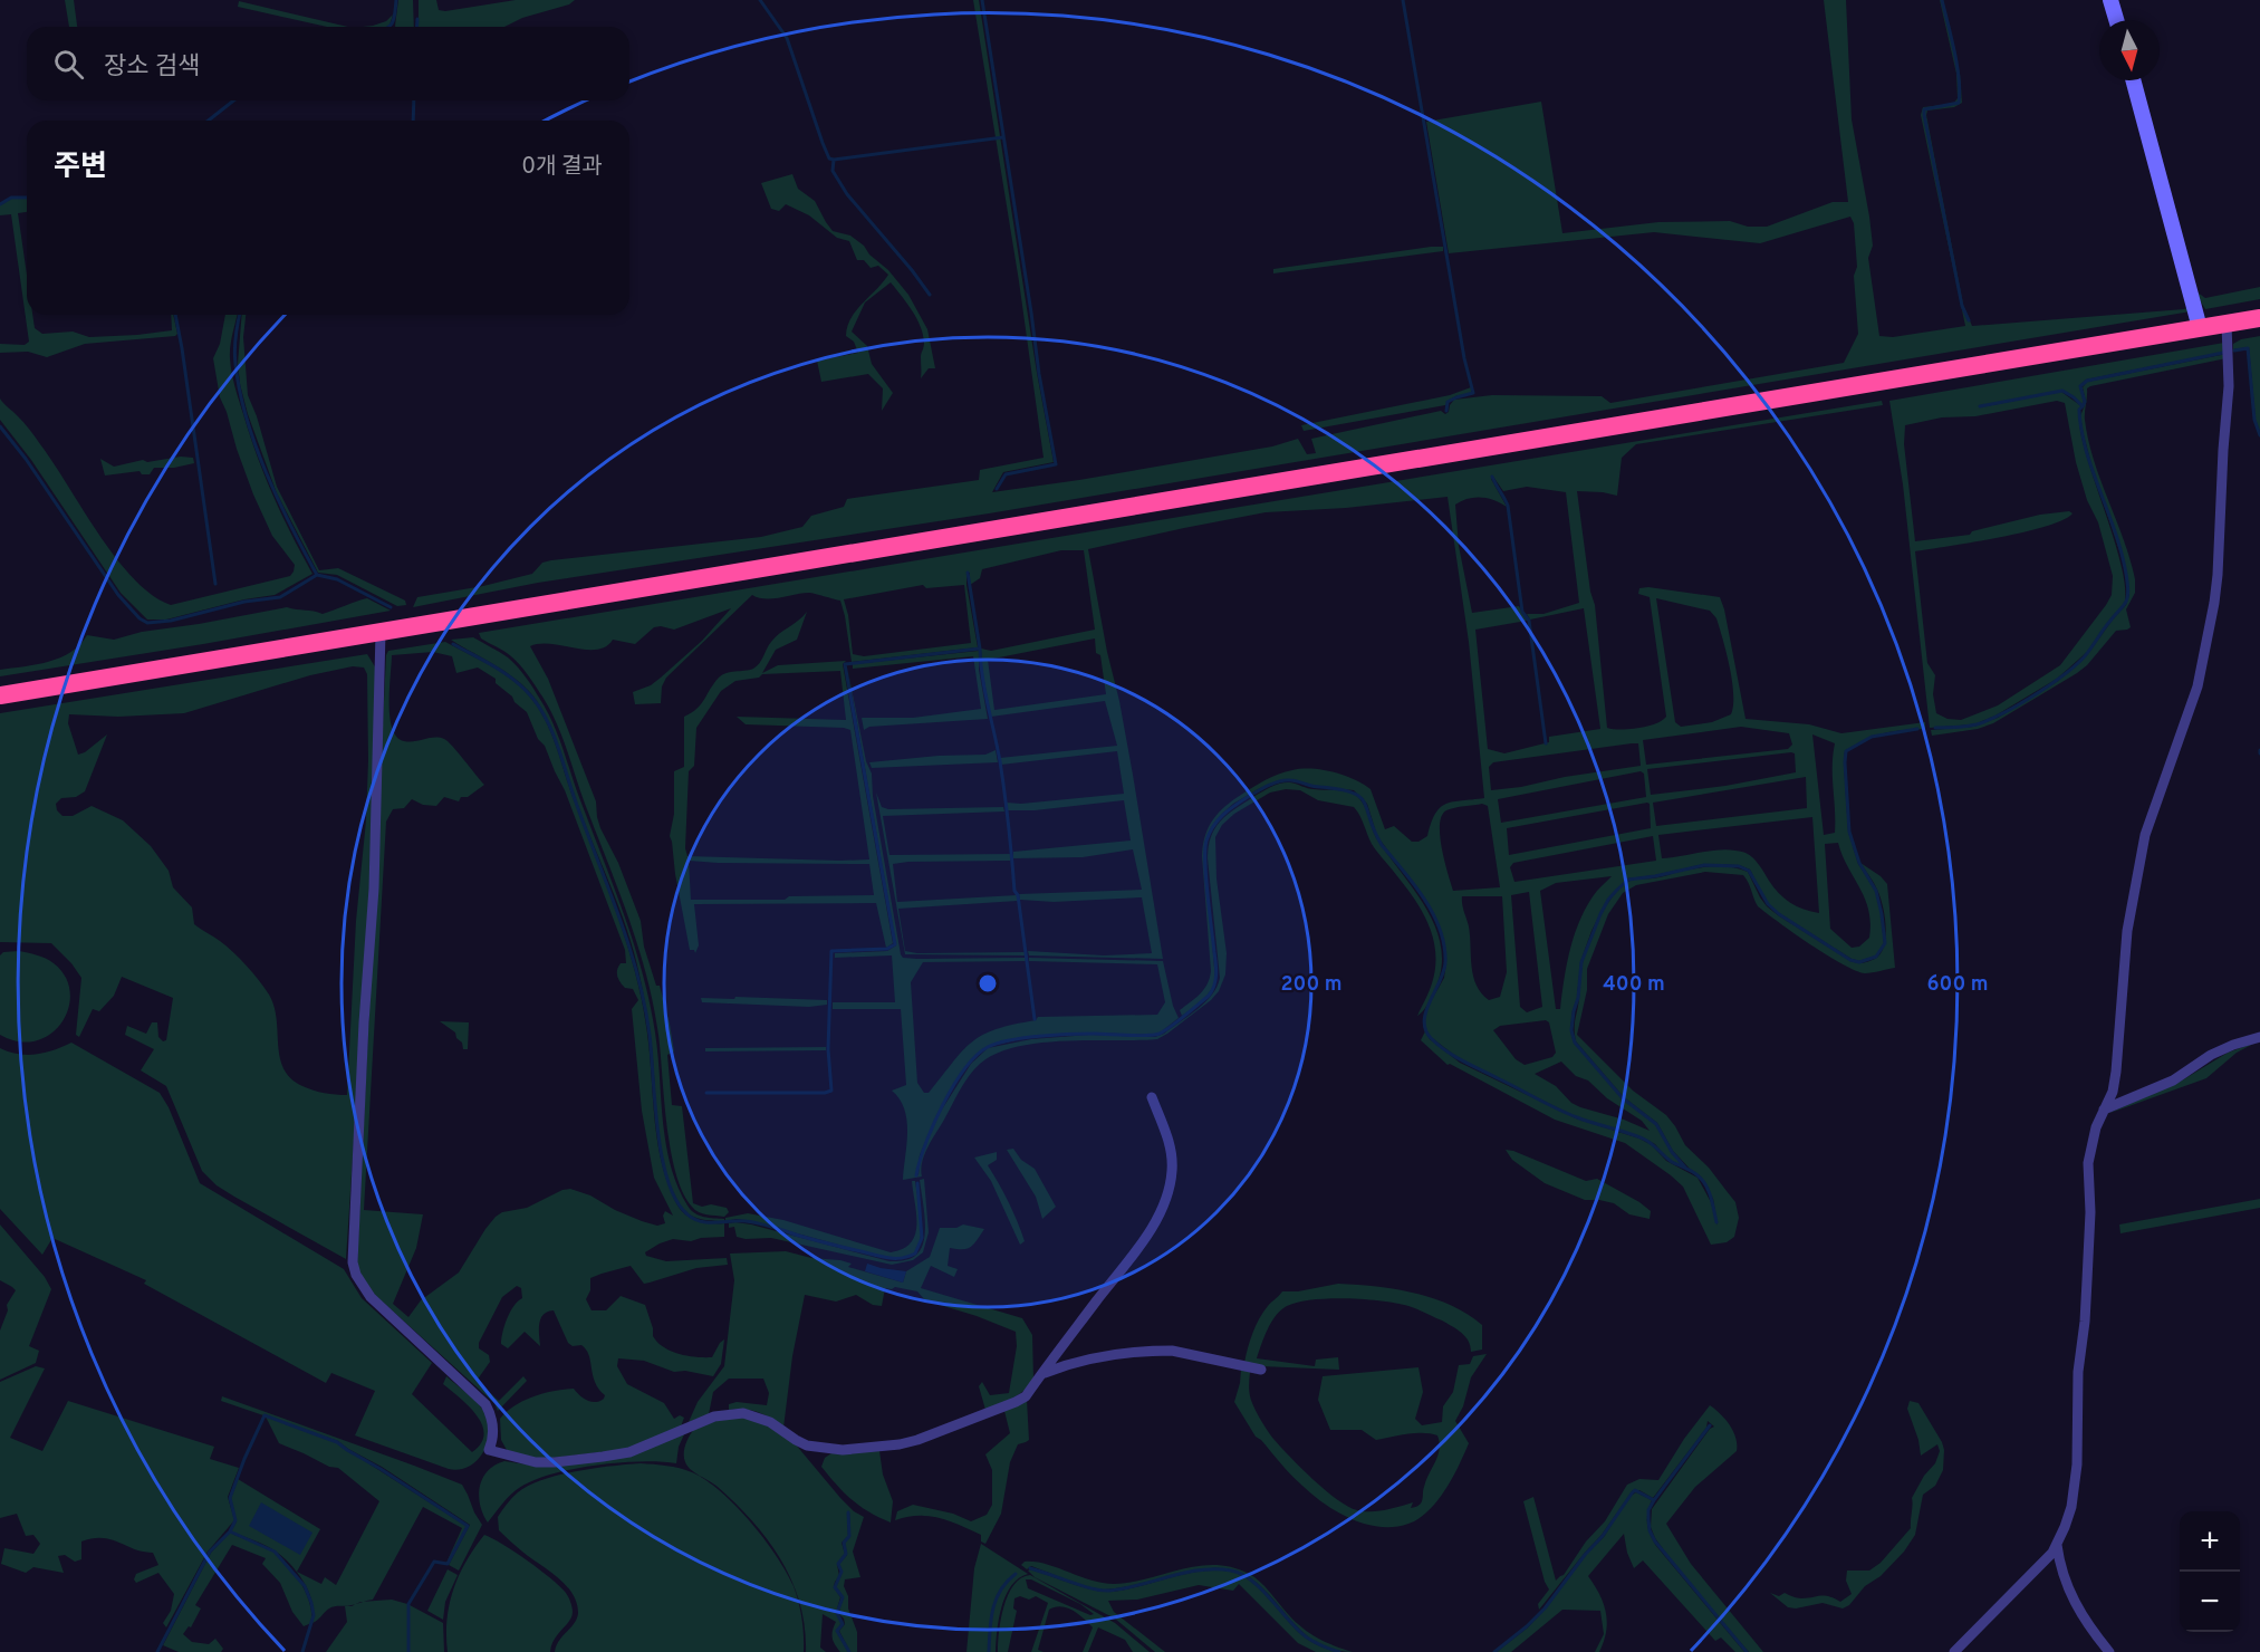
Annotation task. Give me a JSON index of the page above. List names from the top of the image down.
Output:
{
  "north": "bottom",
  "page": {
    "search": "장소 검색",
    "heading": ["주변", "0개 결과"],
    "map_buttons": ["+", "−"]
  },
  "rings": ["200 m", "400 m", "600 m"]
}
